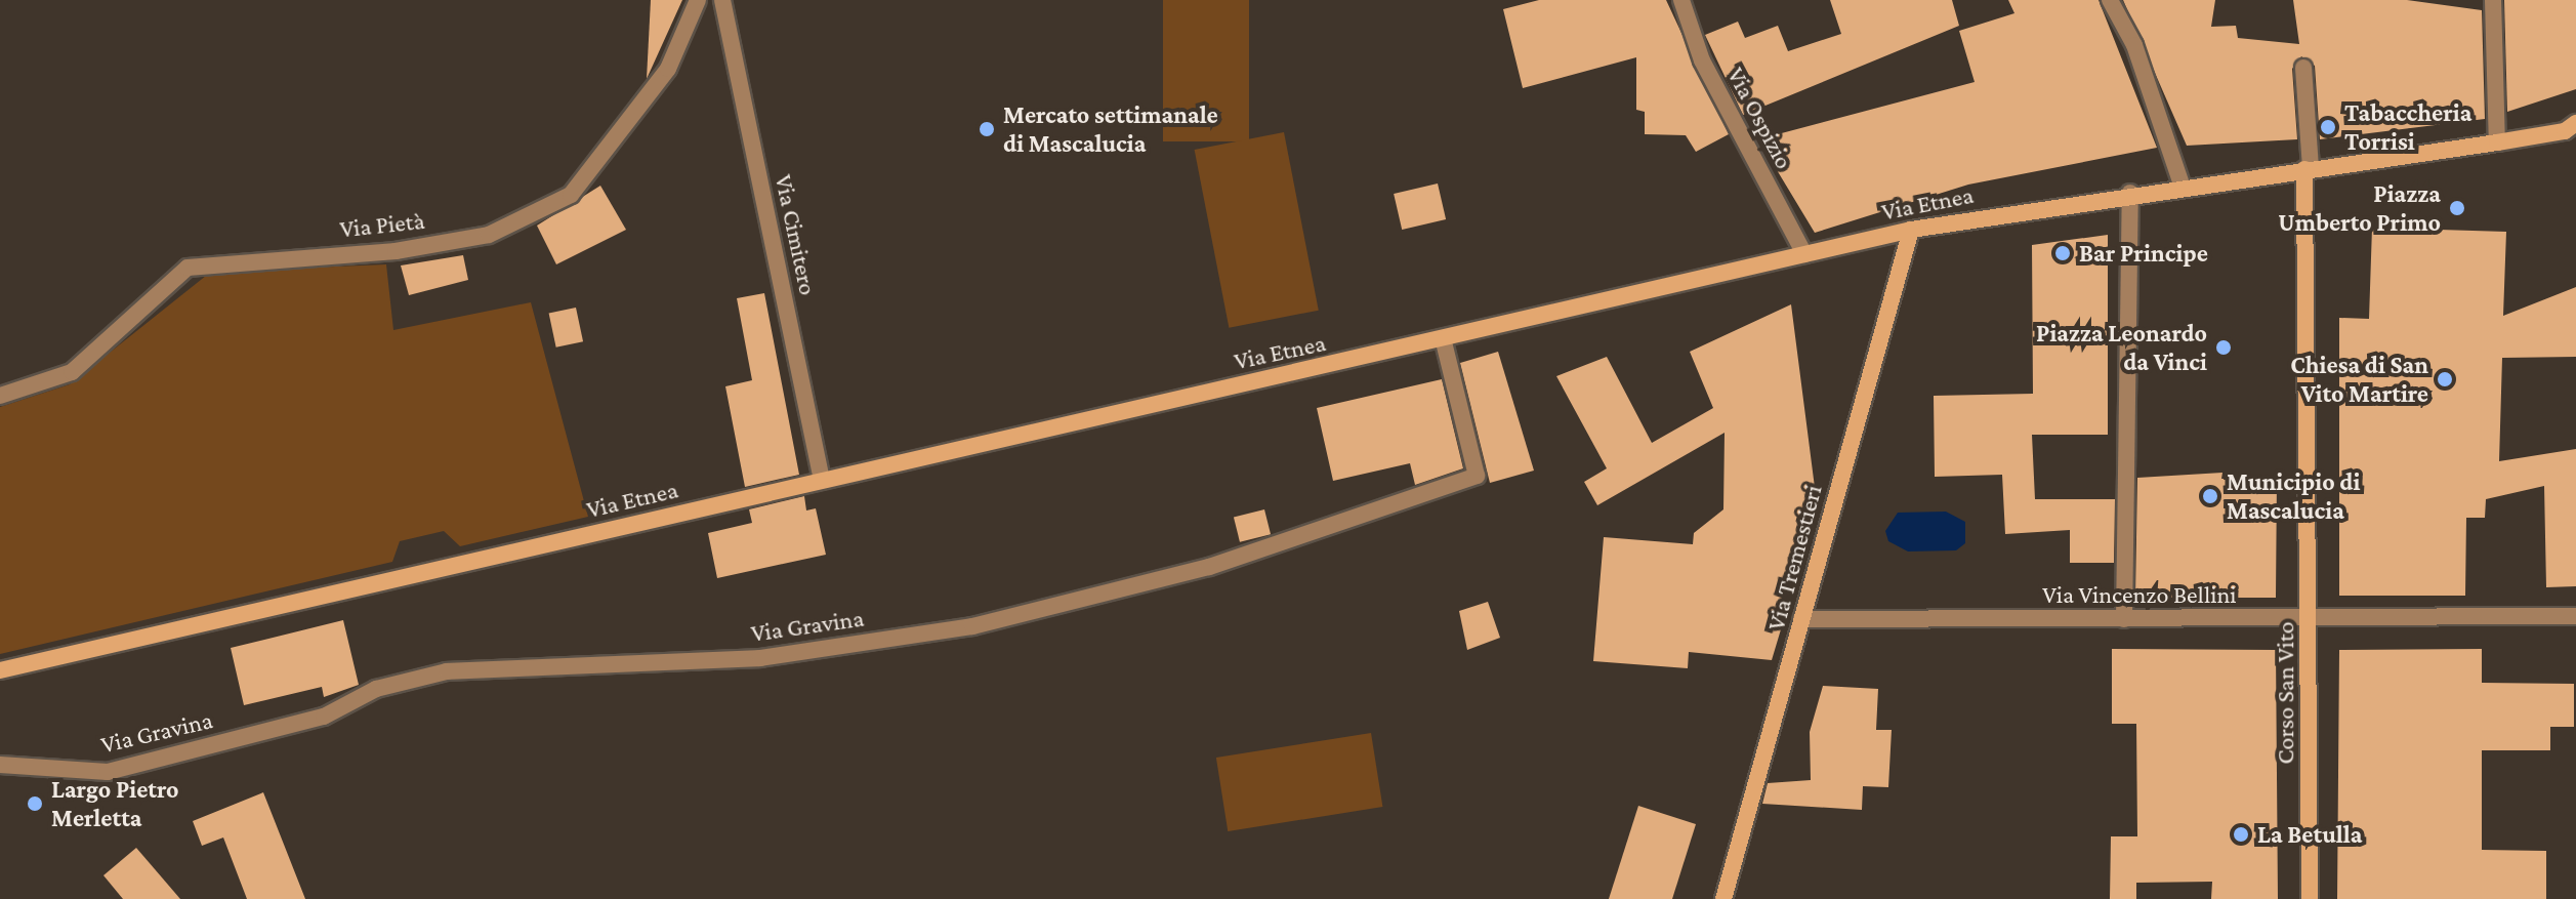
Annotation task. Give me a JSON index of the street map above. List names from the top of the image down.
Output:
{
  "streets": {
    "main road": ["Via Etnea", "Via Tremestieri", "Corso San Vito"],
    "street": [
      "Via Ospizio",
      "Via Pietà",
      "Via Cimitero",
      "Via Vincenzo Bellini",
      "Via Gravina"
    ]
  },
  "crossings": [
    ["Via Ospizio", "Via Etnea"],
    ["Via Etnea", "Via Cimitero"],
    ["Via Etnea", "Via Tremestieri"],
    ["Via Etnea", "Via Gravina"],
    ["Via Etnea", "Corso San Vito"],
    ["Via Tremestieri", "Via Vincenzo Bellini"],
    ["Via Vincenzo Bellini", "Corso San Vito"]
  ],
  "places": [
    "Tabaccheria Torrisi",
    "Mercato settimanale di Mascalucia",
    "Piazza Umberto Primo",
    "Bar Principe",
    "Piazza Leonardo da Vinci",
    "Chiesa di San Vito Martire",
    "Municipio di Mascalucia",
    "Largo Pietro Merletta",
    "La Betulla"
  ]
}
